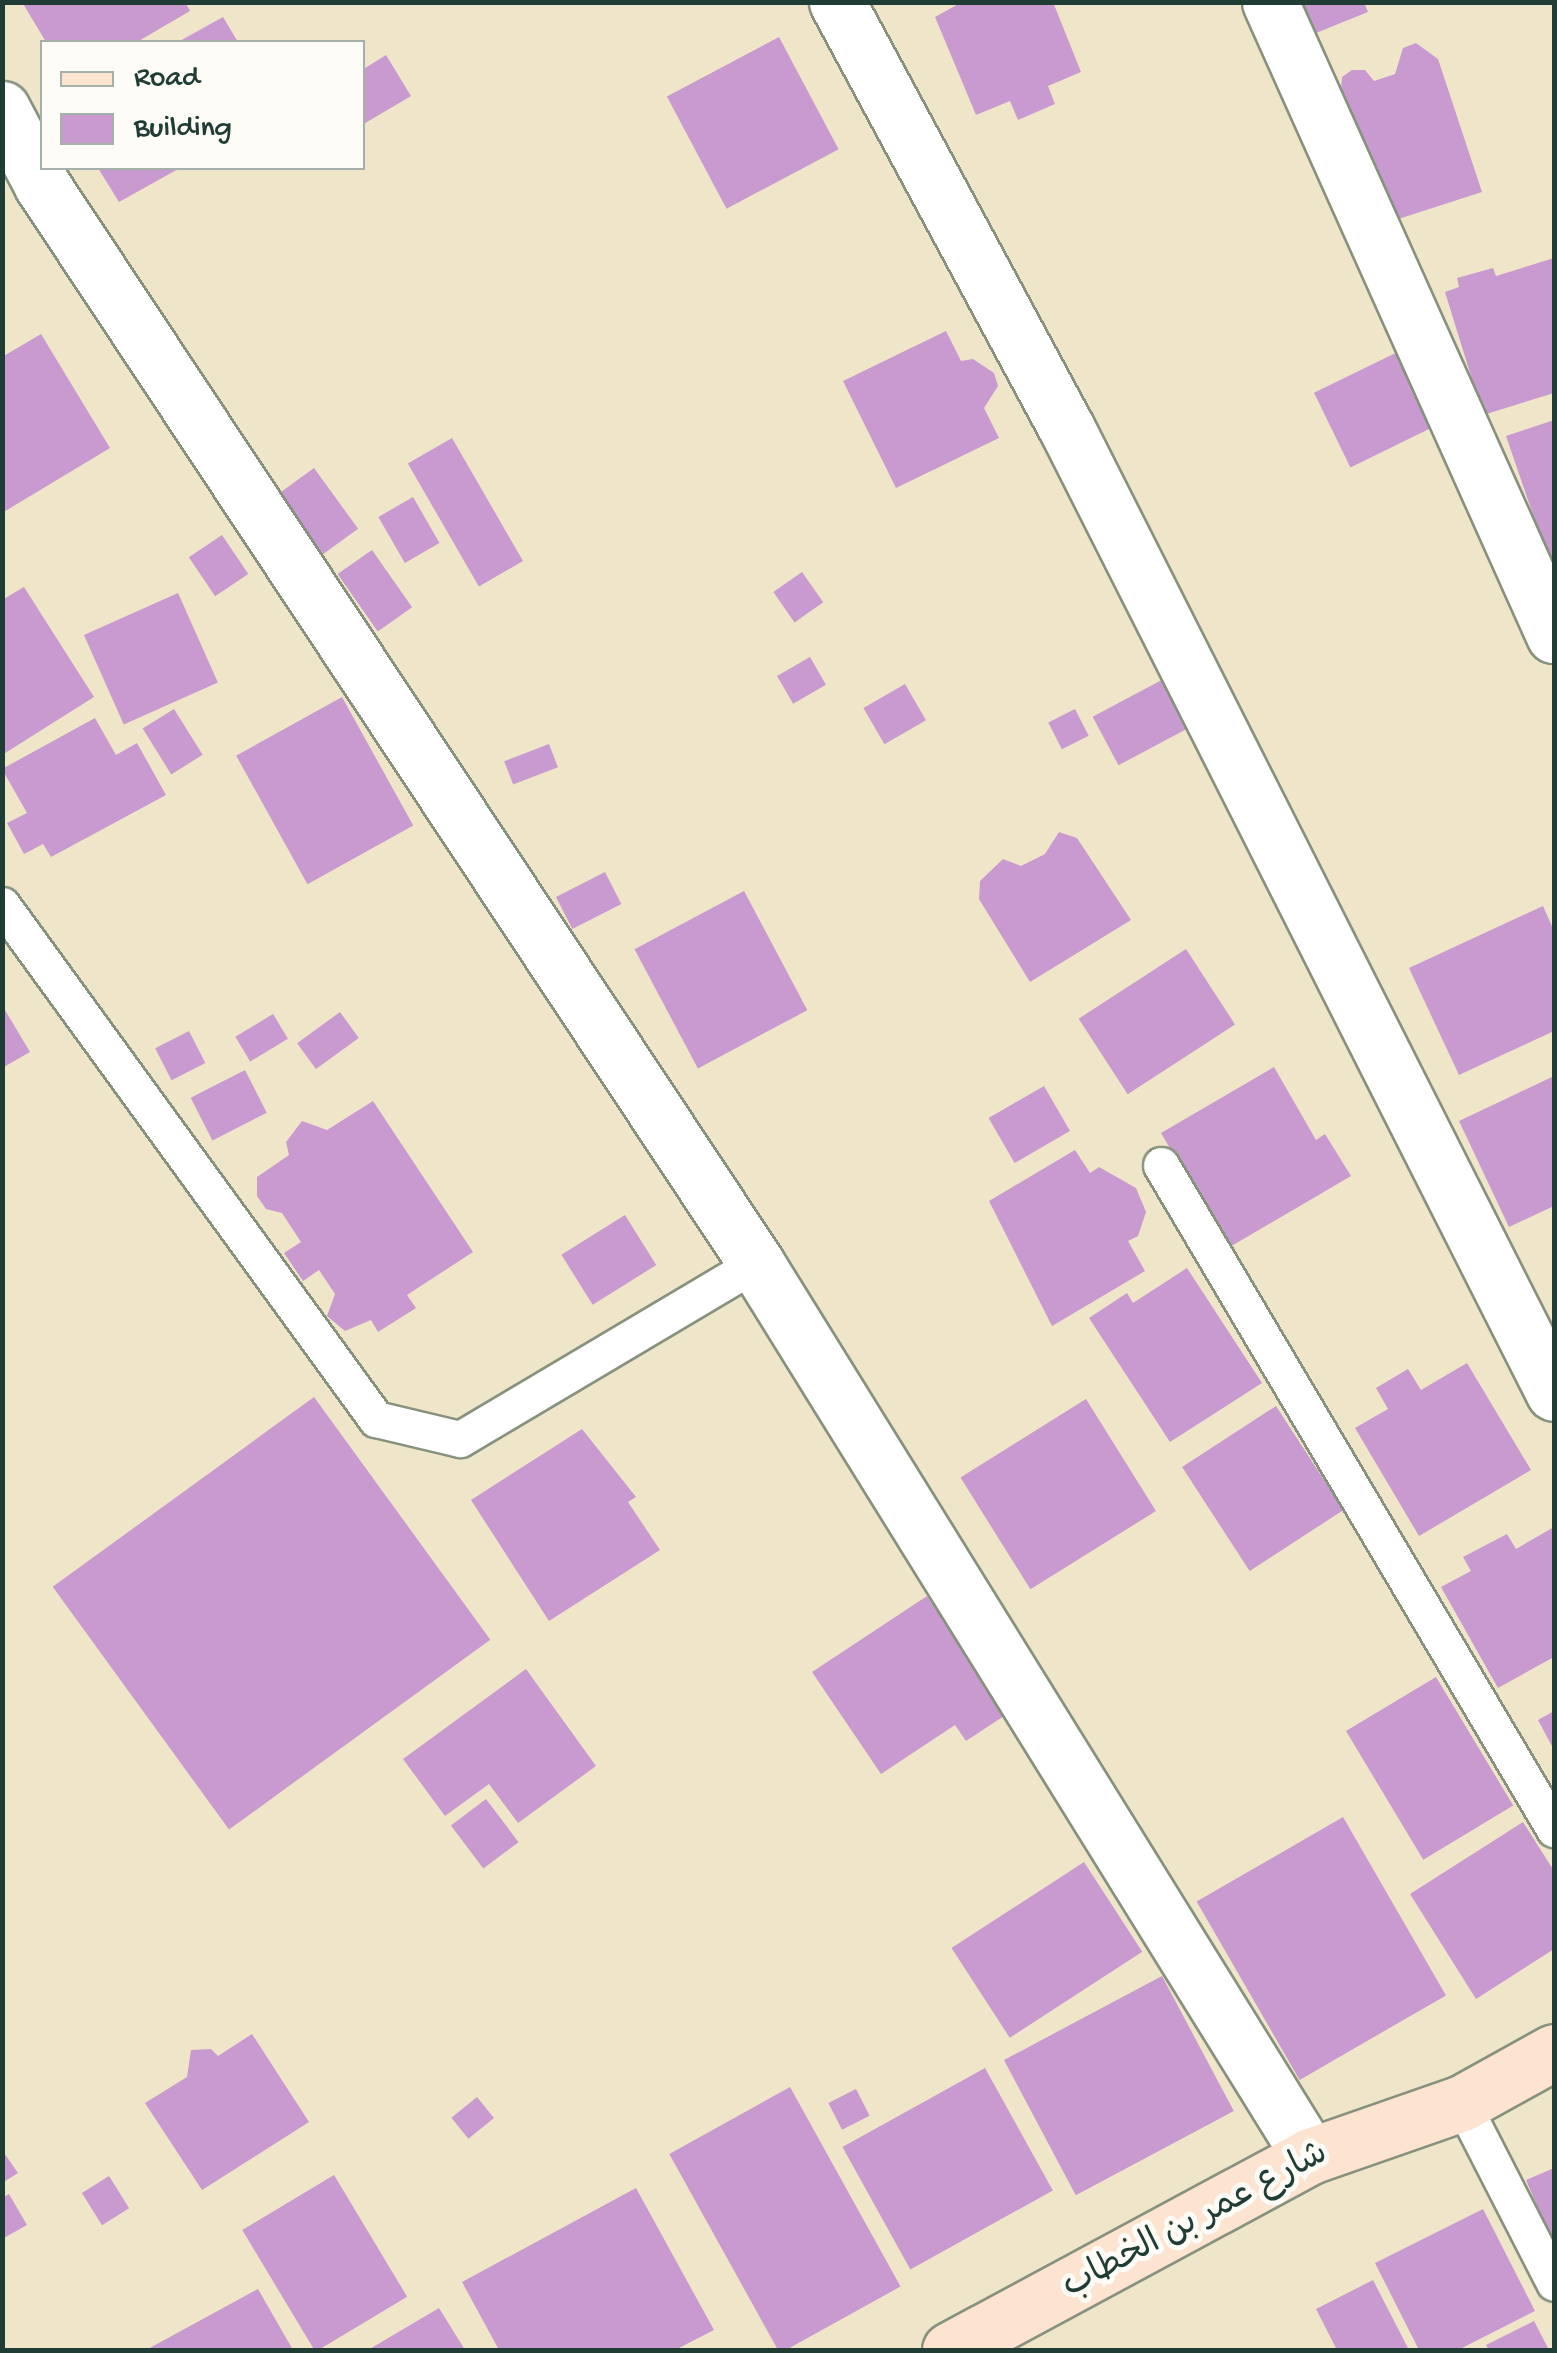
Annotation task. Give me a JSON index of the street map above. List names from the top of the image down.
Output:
{
  "streets": {
    "main road": ["شارع عمر بن الخطاب"]
  },
  "legend": ["Road", "Building"]
}
